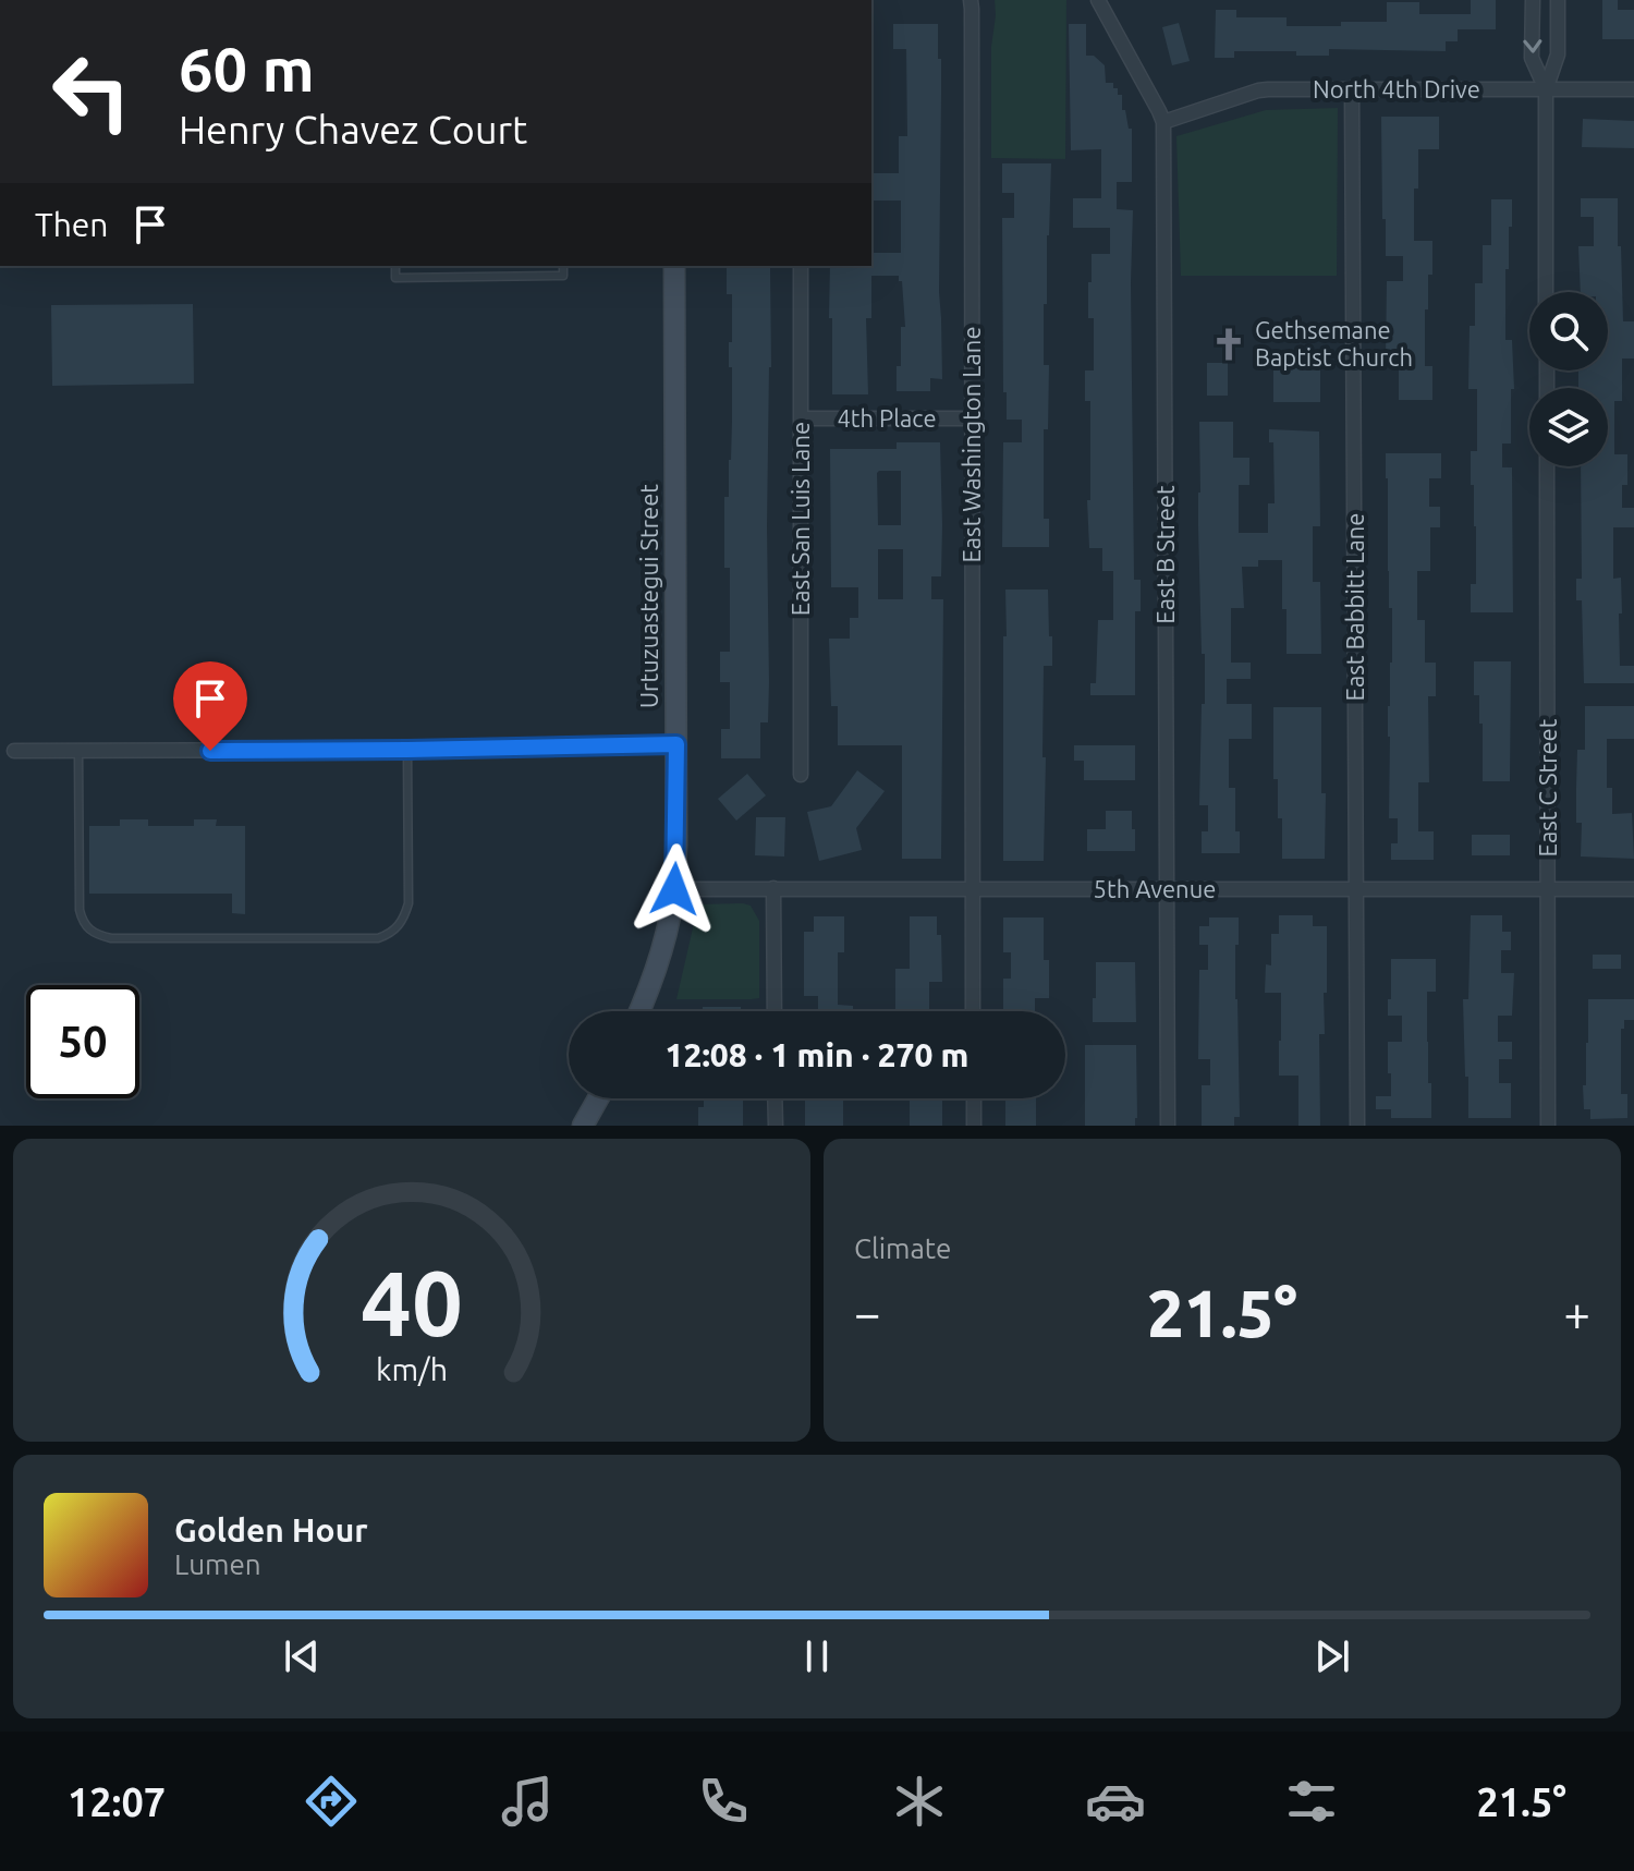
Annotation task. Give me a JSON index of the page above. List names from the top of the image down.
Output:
{
  "streets": {
    "main road": ["Urtuzuastegui Street"],
    "street": [
      "North 4th Drive",
      "4th Place",
      "East Washington Lane",
      "East San Luis Lane",
      "East B Street",
      "East Babbitt Lane",
      "East C Street",
      "5th Avenue"
    ]
  },
  "crossings": [
    ["North 4th Drive", "East B Street"],
    ["North 4th Drive", "East Babbitt Lane"],
    ["4th Place", "East Washington Lane"],
    ["4th Place", "East San Luis Lane"],
    ["East Washington Lane", "5th Avenue"],
    ["East B Street", "5th Avenue"],
    ["Urtuzuastegui Street", "5th Avenue"],
    ["East Babbitt Lane", "5th Avenue"],
    ["East C Street", "5th Avenue"]
  ],
  "places": {
    "church": ["Gethsemane Baptist Church"]
  },
  "page": {
    "turn": ["60 m", "Henry Chavez Court"],
    "then": "Then",
    "limit": "50",
    "trip": "12:08 · 1 min · 270 m",
    "tile": "Climate",
    "heat": ["−", "21.5°", "+"],
    "song": ["Golden Hour", "Lumen"],
    "tabs": ["12:07", "21.5°"],
    "gauge": ["40", "km/h"]
  }
}
